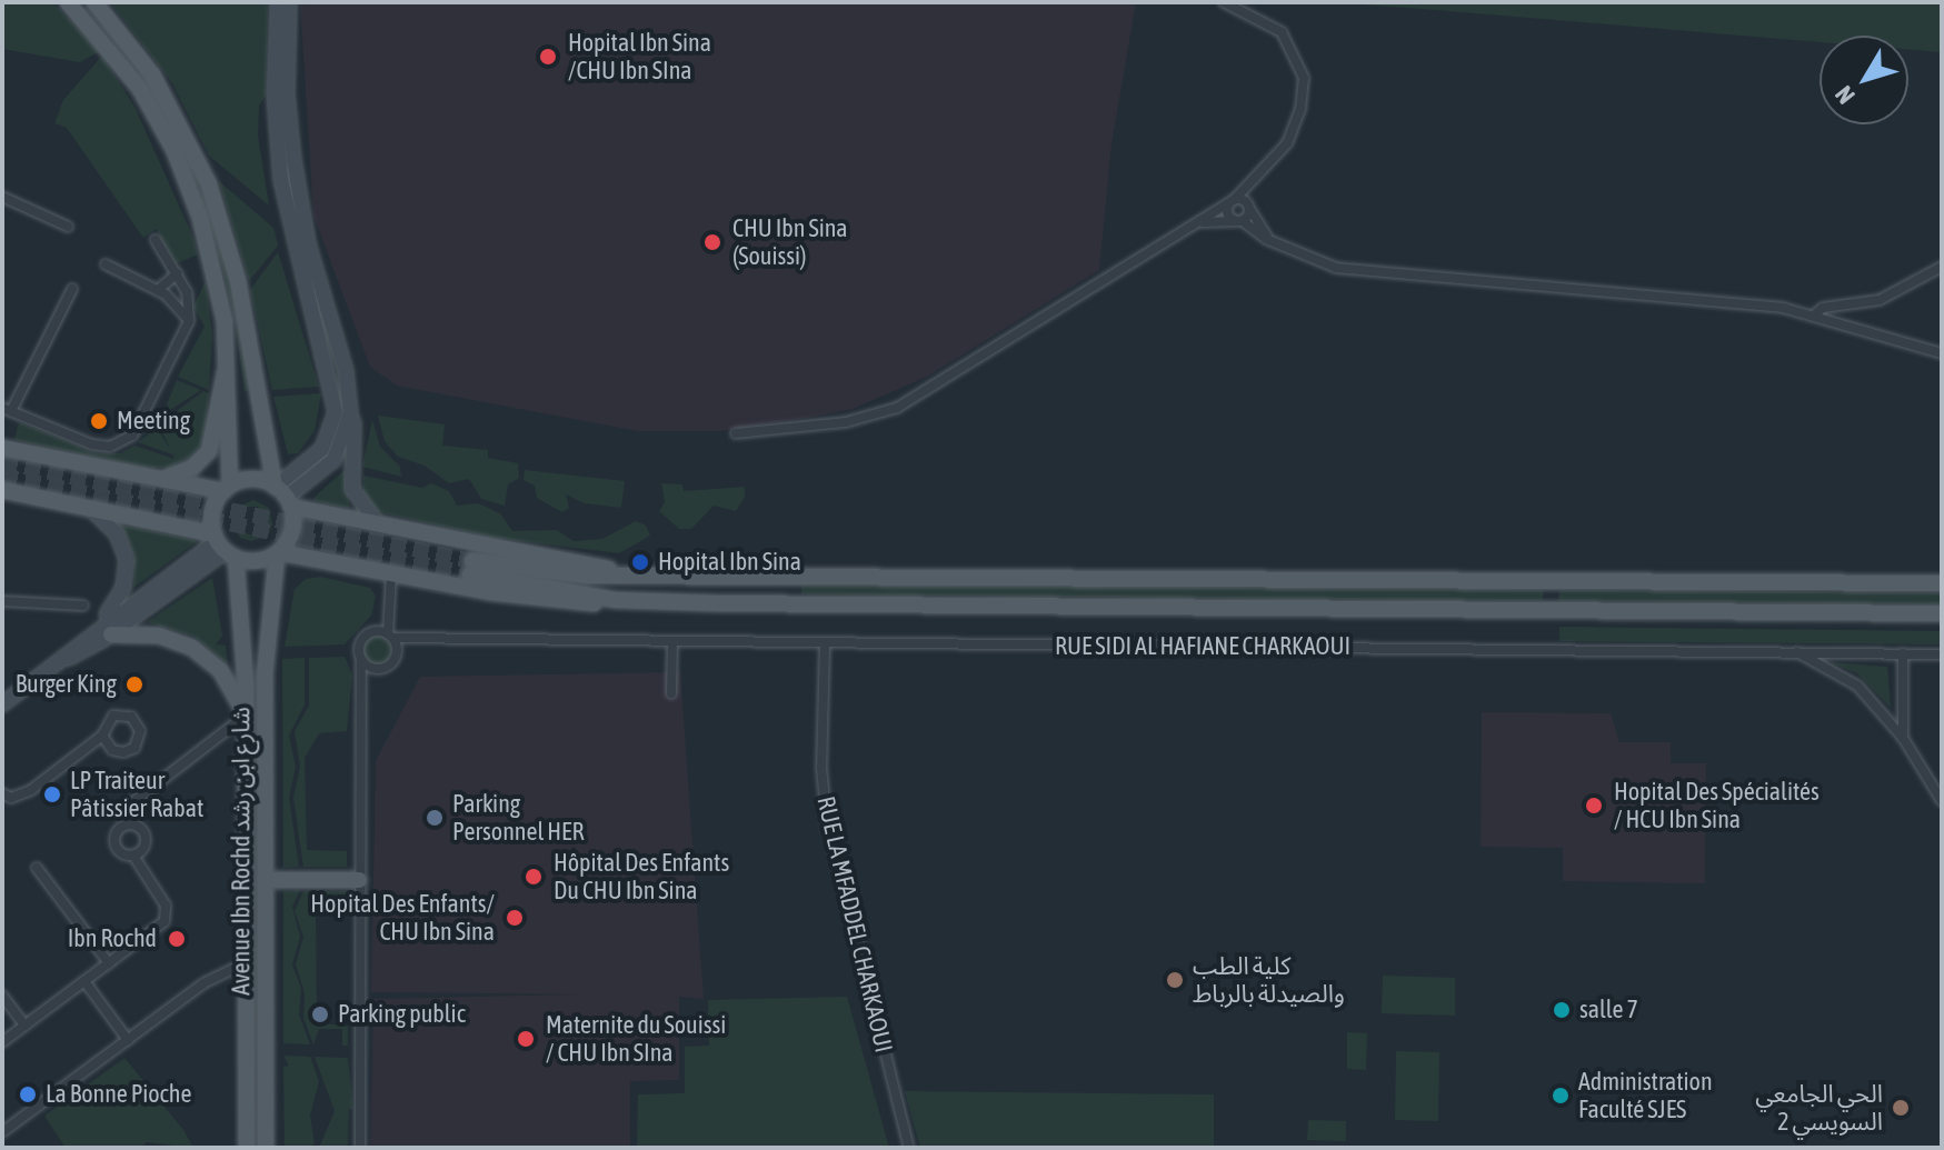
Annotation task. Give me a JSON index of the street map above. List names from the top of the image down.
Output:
{
  "streets": {
    "main road": ["Avenue Ibn Rochd شارع ابن رشد"],
    "street": ["RUE SIDI AL HAFIANE CHARKAOUI", "RUE LA MFADDEL CHARKAOUI"]
  },
  "crossings": [
    ["RUE SIDI AL HAFIANE CHARKAOUI", "RUE LA MFADDEL CHARKAOUI"]
  ],
  "places": [
    "Hopital Ibn Sina /CHU Ibn SIna",
    "CHU Ibn Sina (Souissi)",
    "Meeting",
    "Hopital Ibn Sina",
    "Burger King",
    "LP Traiteur Pâtissier Rabat",
    "Hopital Des Spécialités / HCU Ibn Sina",
    "Parking Personnel HER",
    "Hôpital Des Enfants Du CHU Ibn Sina",
    "Hopital Des Enfants/ CHU Ibn Sina",
    "Ibn Rochd",
    "كلية الطب والصيدلة بالرباط",
    "salle 7",
    "Parking public",
    "Maternite du Souissi / CHU Ibn SIna",
    "La Bonne Pioche",
    "Administration Faculté SJES",
    "الحي الجامعي السويسي 2"
  ],
  "north": "bottom left"
}
